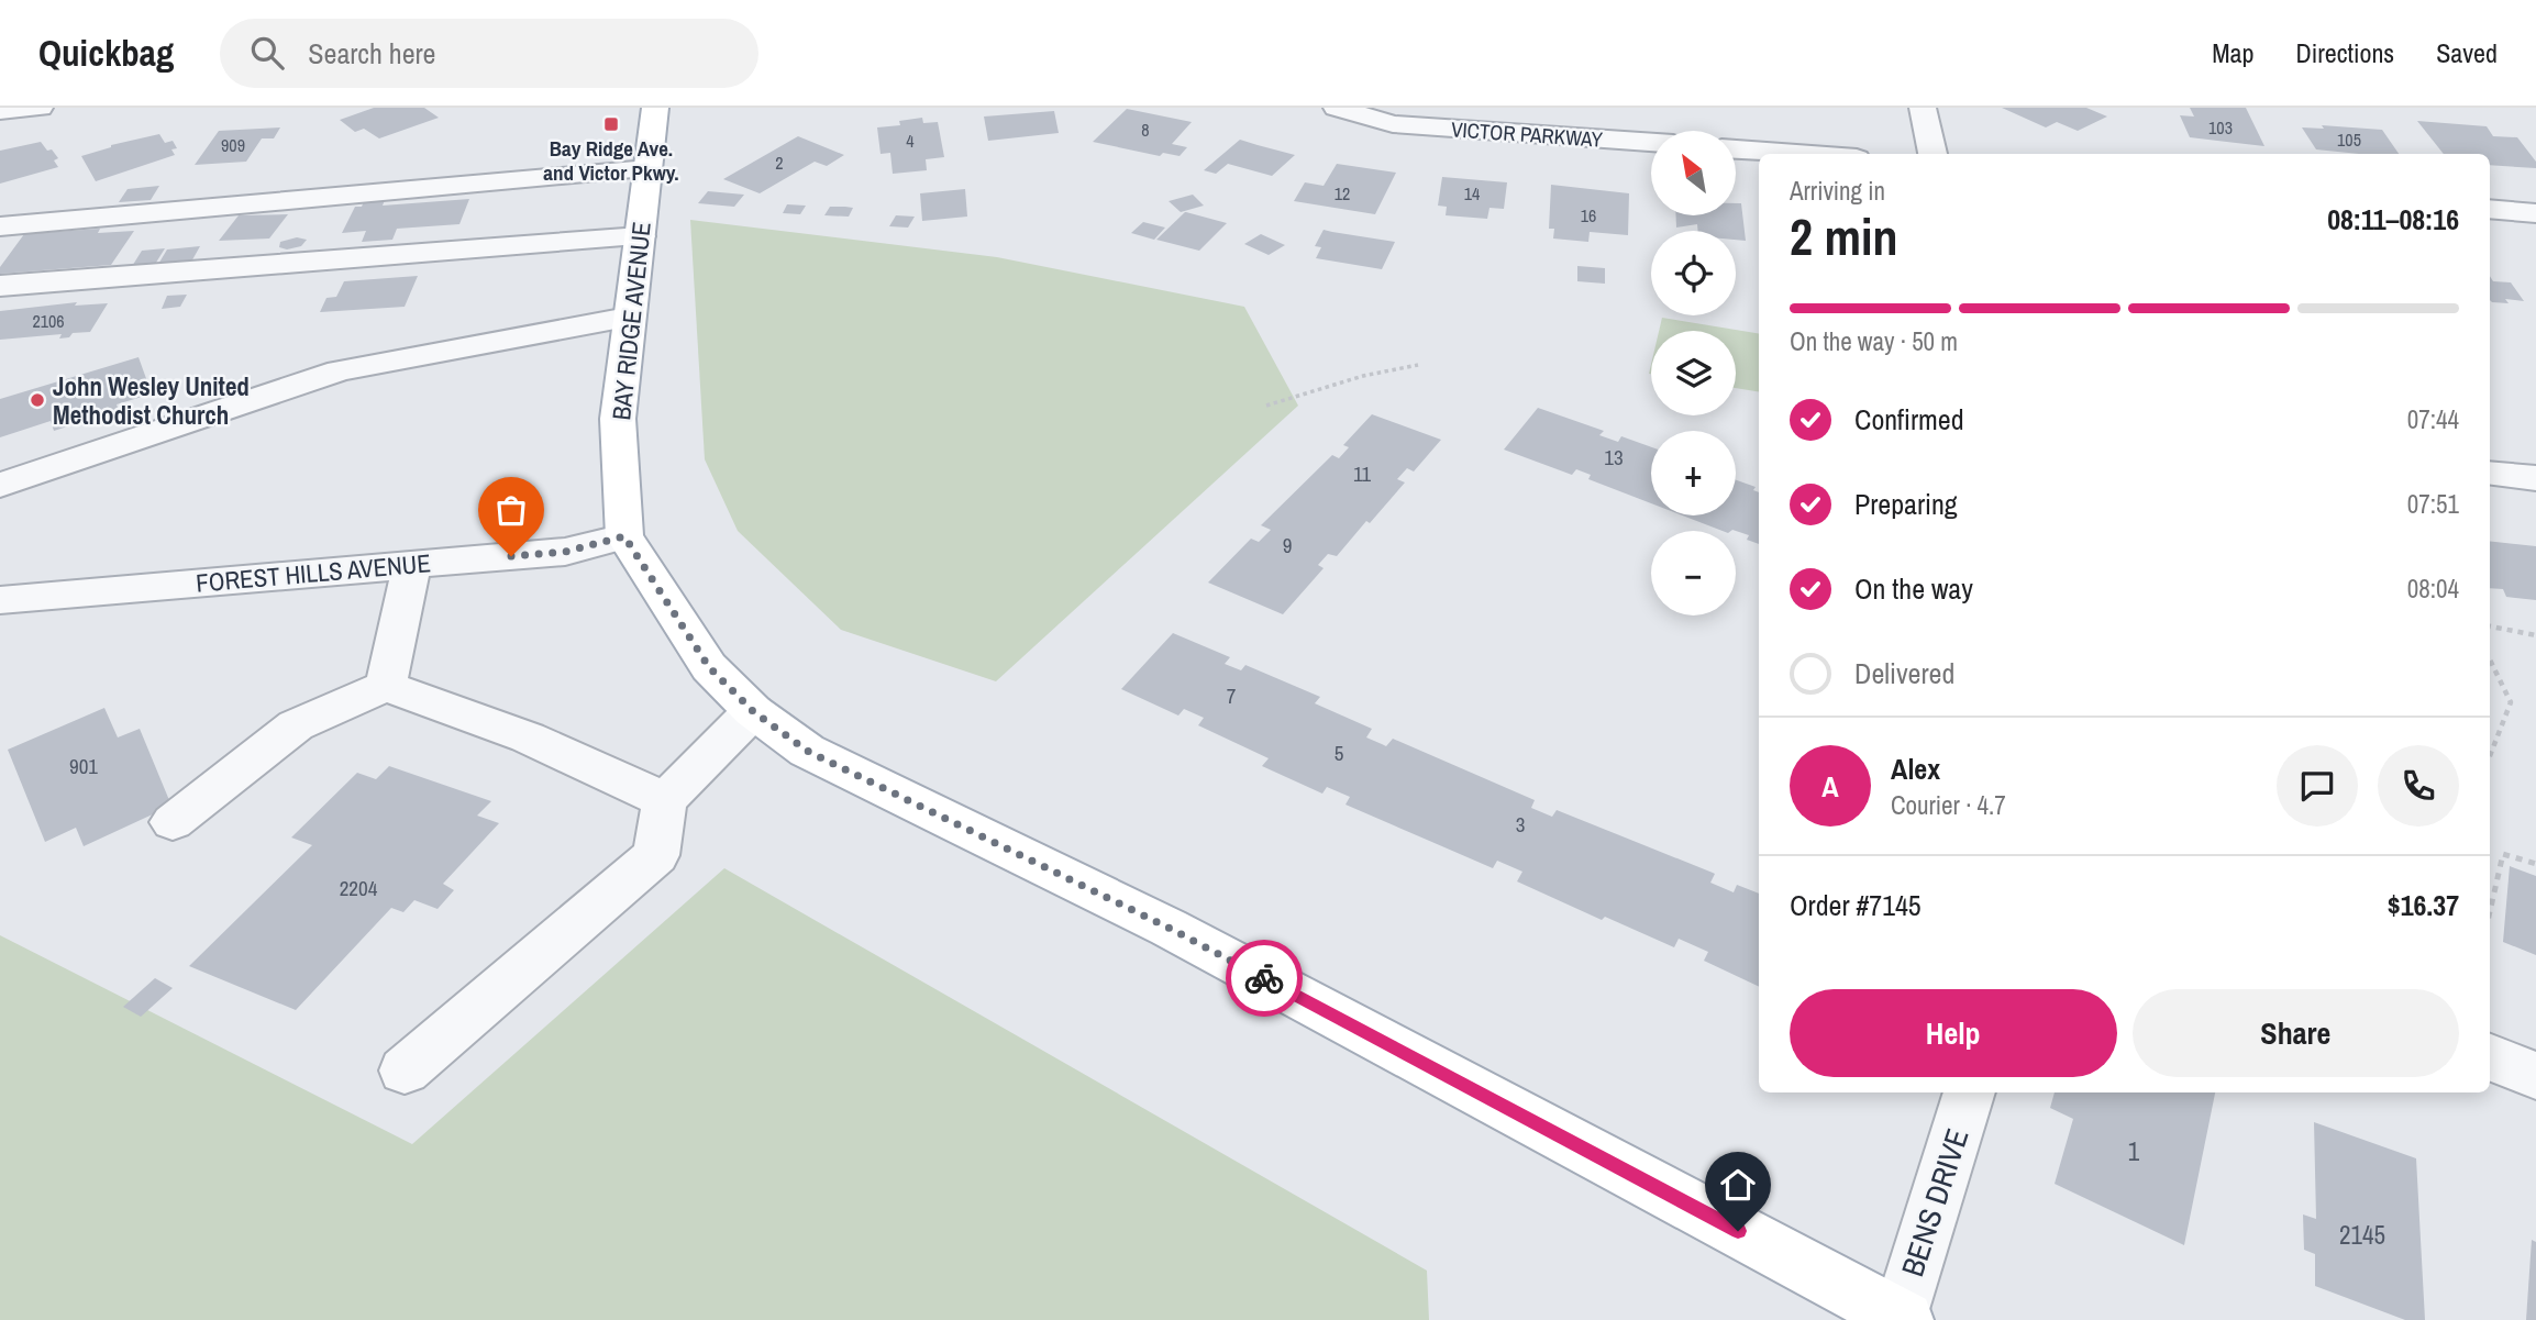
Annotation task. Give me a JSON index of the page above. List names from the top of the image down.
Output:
{
  "streets": {
    "main road": ["BAY RIDGE AVENUE"],
    "street": ["VICTOR PARKWAY", "FOREST HILLS AVENUE", "BENS DRIVE"]
  },
  "crossings": [
    ["BAY RIDGE AVENUE", "FOREST HILLS AVENUE"],
    ["BAY RIDGE AVENUE", "BENS DRIVE"]
  ],
  "places": {
    "transit": ["Bay Ridge Ave. and Victor Pkwy."],
    "other": ["John Wesley United Methodist Church"]
  },
  "house_numbers": [
    "103",
    "8",
    "105",
    "4",
    "909",
    "2",
    "12",
    "14",
    "16",
    "2106",
    "13",
    "11",
    "9",
    "7",
    "5",
    "901",
    "3",
    "2204",
    "1",
    "2145"
  ],
  "north": "top left",
  "page": {
    "header": "Quickbag",
    "search": "Search here",
    "nav": ["Map", "Directions", "Saved"],
    "map_buttons": ["+", "−"],
    "heading": ["2 min", "Arriving in", "08:11–08:16"],
    "panel": [
      "Alex",
      "Courier · 4.7",
      "Order #7145",
      "$16.37"
    ],
    "bar": "On the way · 50 m",
    "list": [
      ["Confirmed", "07:44"],
      ["Preparing", "07:51"],
      ["On the way", "08:04"],
      "Delivered"
    ],
    "round": "A",
    "buttons": ["Help", "Share"]
  }
}
